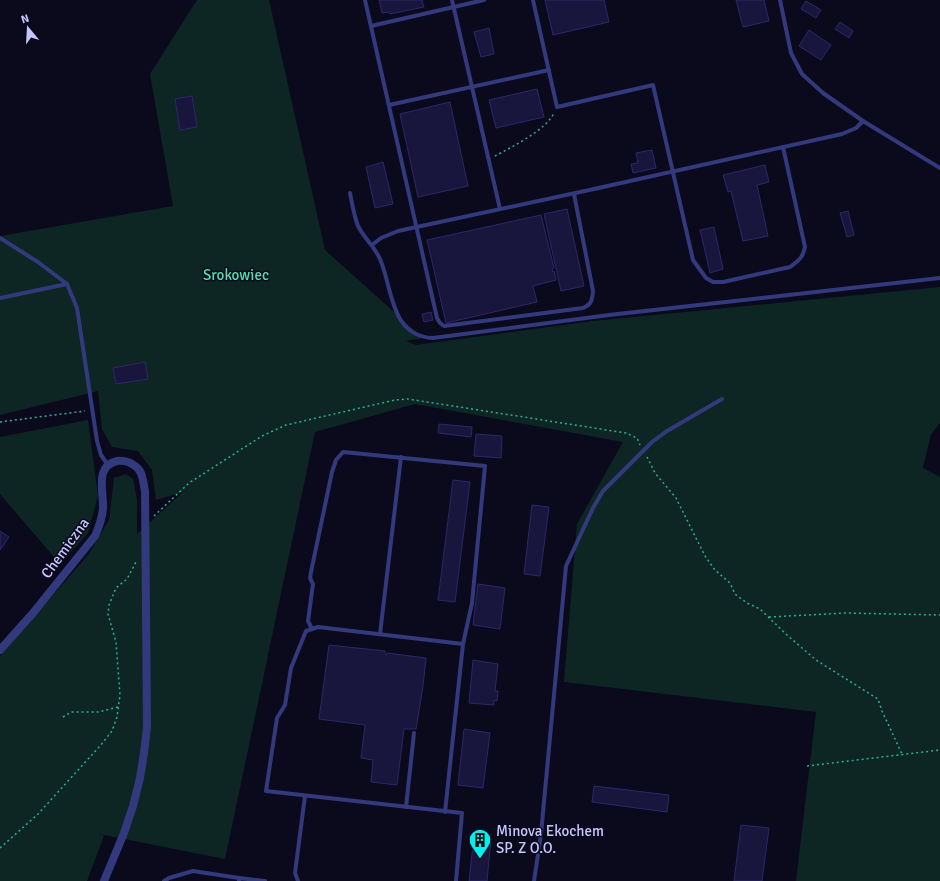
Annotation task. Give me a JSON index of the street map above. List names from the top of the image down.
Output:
{
  "streets": {
    "street": ["Chemiczna"]
  },
  "parks": ["Srokowiec"],
  "places": {
    "building": ["Minova Ekochem SP. Z O.O."]
  },
  "north": "top"
}
